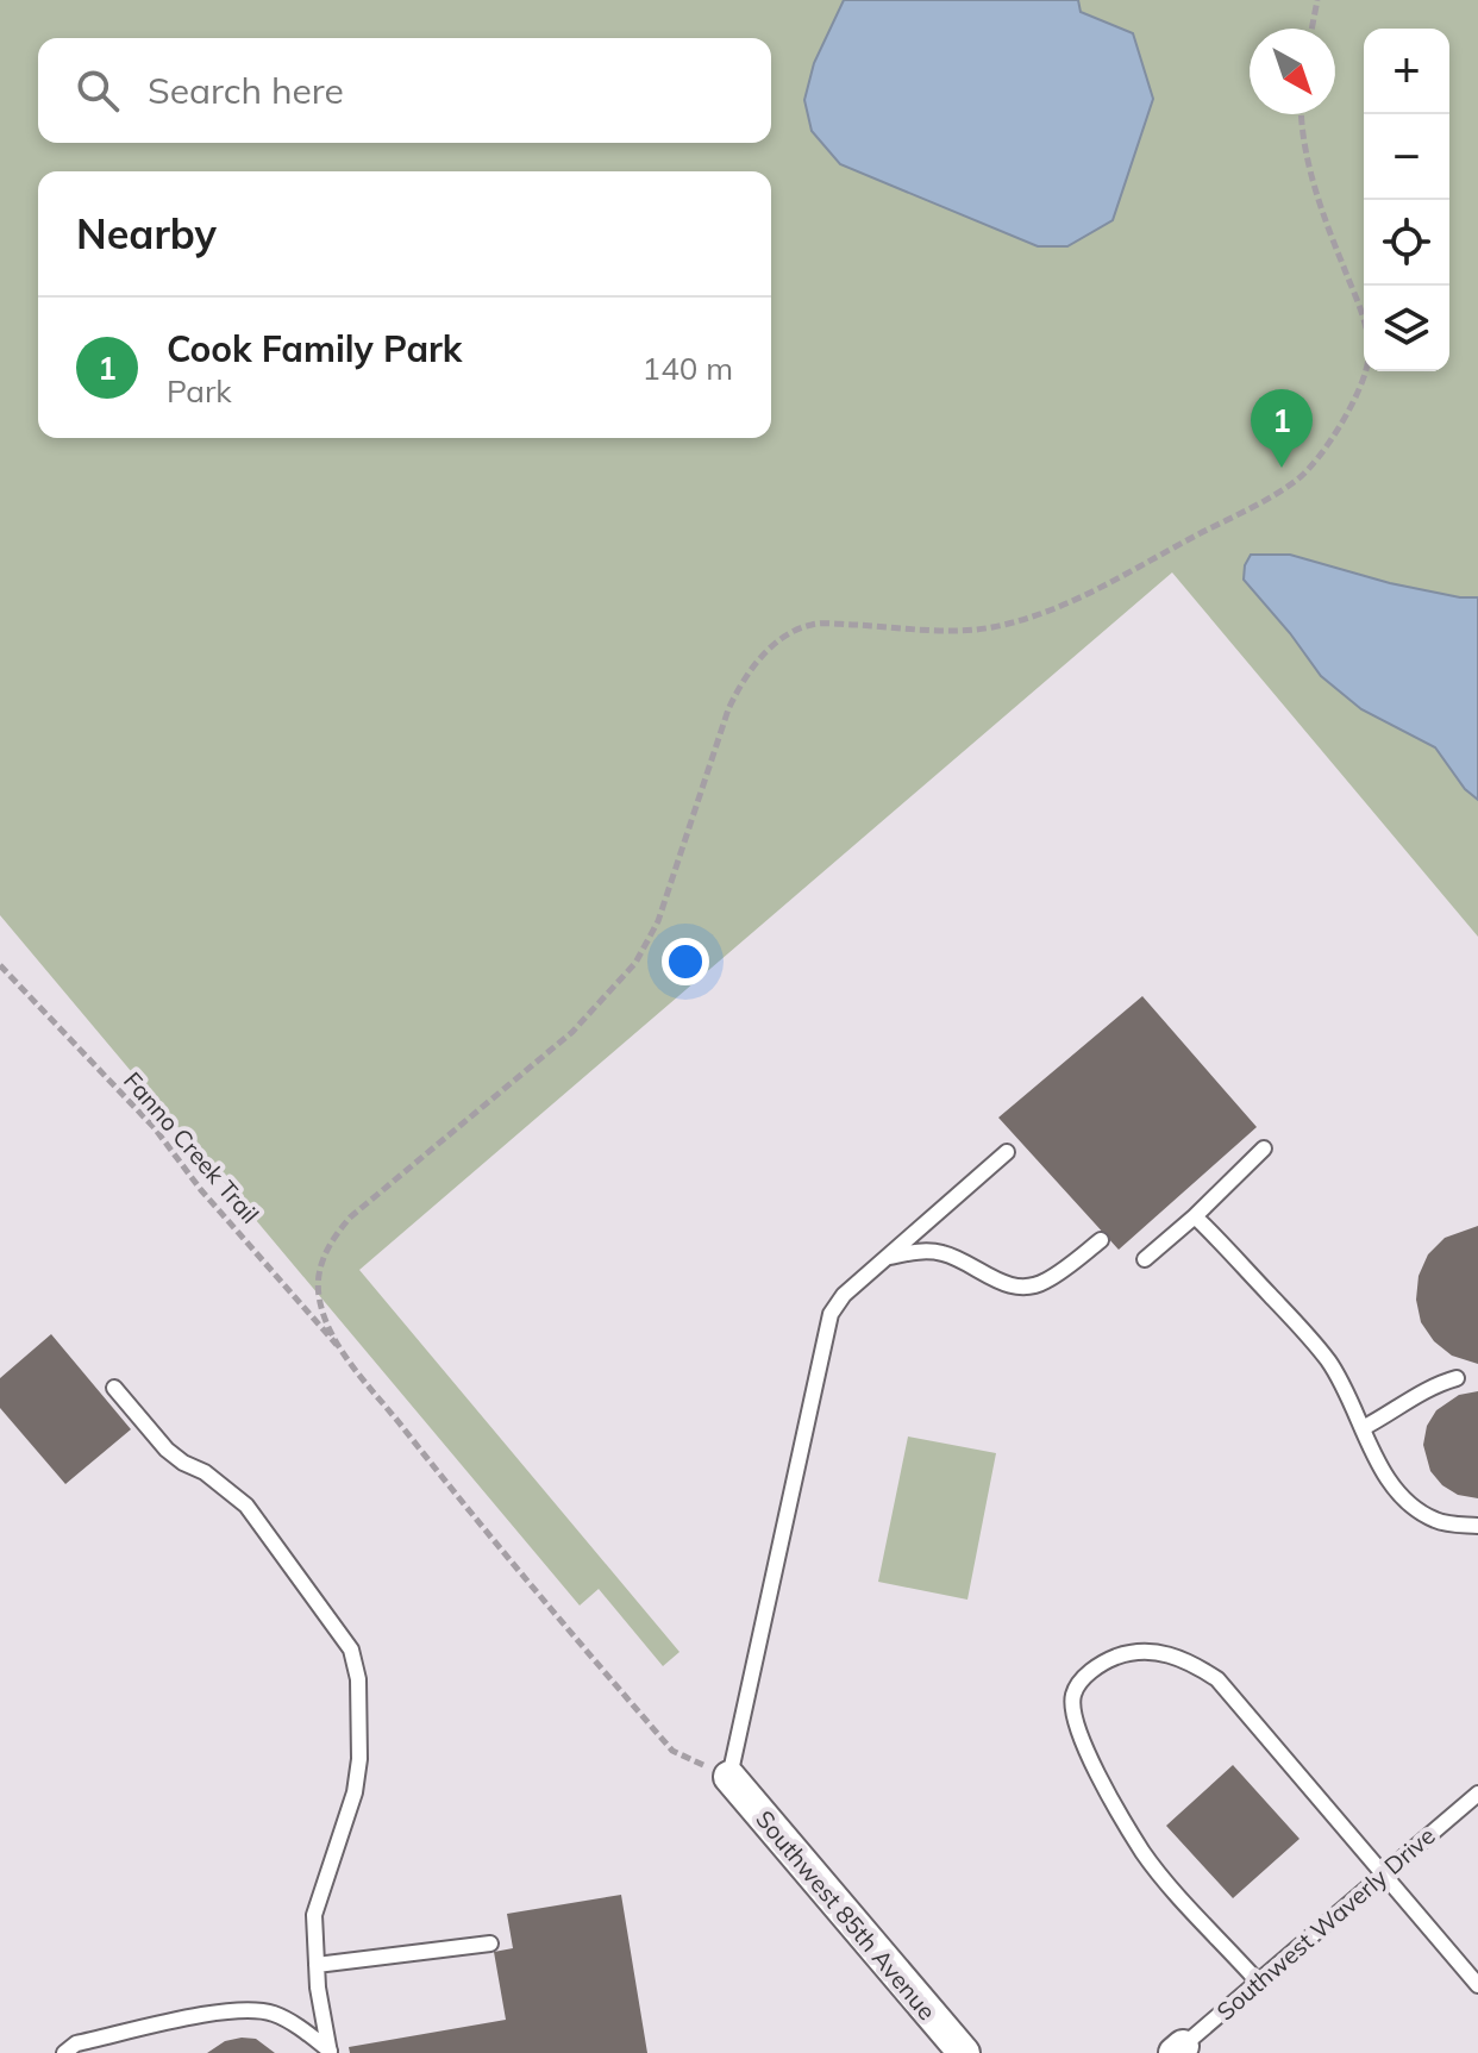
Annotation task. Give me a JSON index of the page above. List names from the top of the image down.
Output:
{
  "streets": {
    "street": ["Southwest 85th Avenue"],
    "lane": ["Southwest Waverly Drive"],
    "path": ["Fanno Creek Trail"]
  },
  "north": "bottom right",
  "page": {
    "map_buttons": ["+", "−"],
    "search": "Search here",
    "heading": "Nearby",
    "list": [
      {
        "mark": "1",
        "name": "Cook Family Park",
        "note": "Park",
        "value": "140 m"
      }
    ],
    "pins": "1"
  }
}
